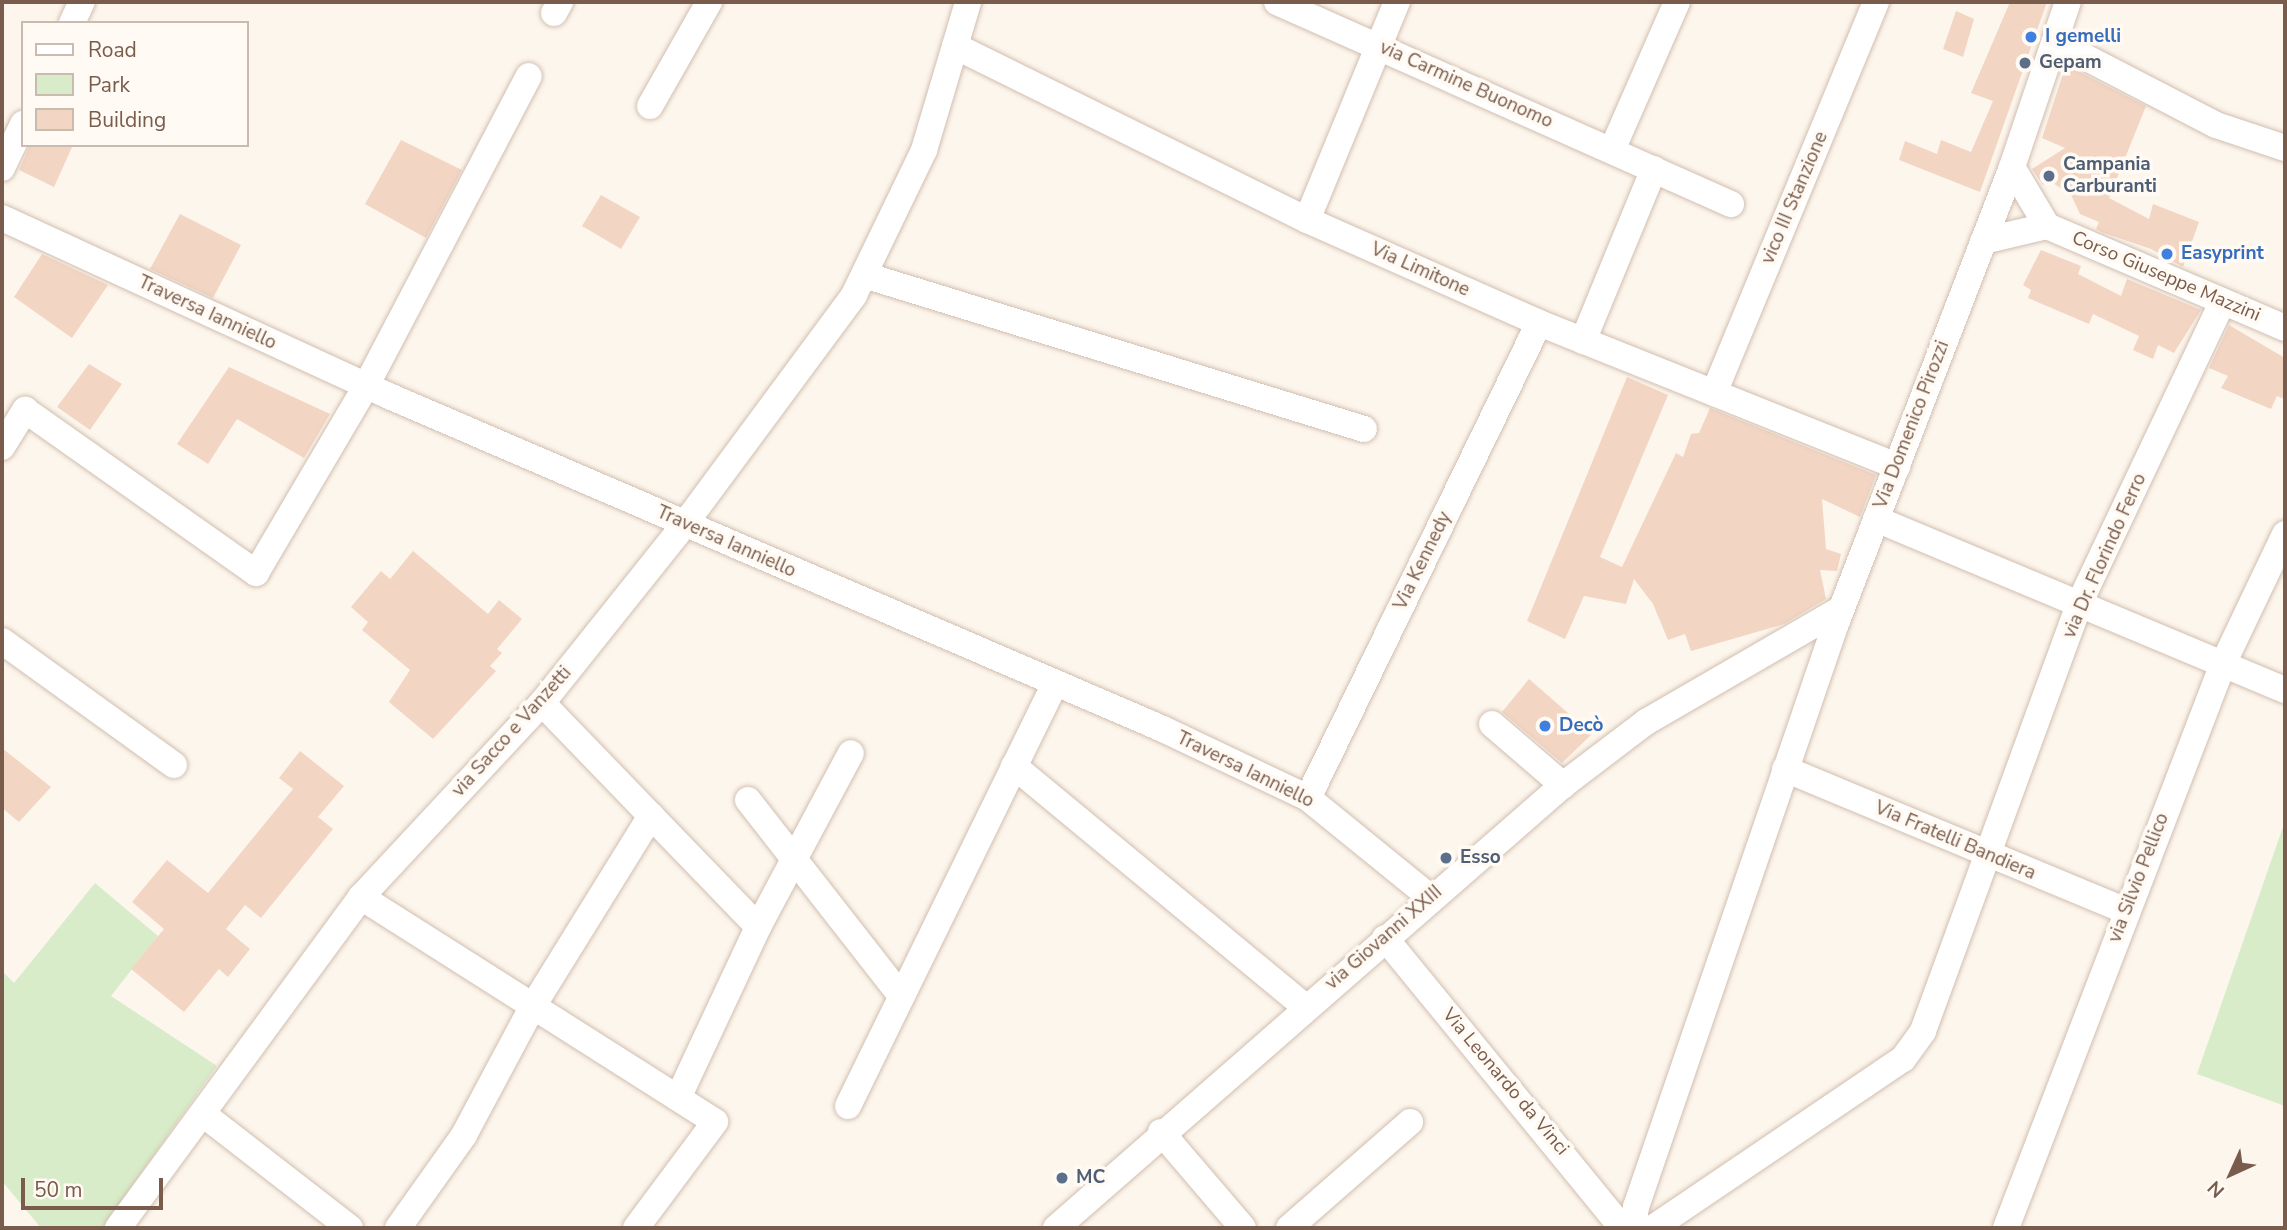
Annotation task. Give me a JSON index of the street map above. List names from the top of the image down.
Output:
{
  "streets": {
    "street": [
      "via Carmine Buonomo",
      "vico III Stanzione",
      "Via Limitone",
      "Corso Giuseppe Mazzini",
      "Traversa Ianniello",
      "Via Domenico Pirozzi",
      "via Dr. Florindo Ferro",
      "Via Kennedy",
      "via Sacco e Vanzetti",
      "Via Fratelli Bandiera",
      "via Silvio Pellico",
      "via Giovanni XXIII",
      "Via Leonardo da Vinci"
    ]
  },
  "crossings": [
    ["vico III Stanzione", "Via Limitone"],
    ["Via Limitone", "Via Domenico Pirozzi"],
    ["Via Limitone", "Via Kennedy"],
    ["Via Limitone", "via Sacco e Vanzetti"],
    ["Corso Giuseppe Mazzini", "Via Domenico Pirozzi"],
    ["Corso Giuseppe Mazzini", "via Dr. Florindo Ferro"],
    ["Traversa Ianniello", "Via Kennedy"],
    ["Traversa Ianniello", "via Sacco e Vanzetti"],
    ["Traversa Ianniello", "via Giovanni XXIII"],
    ["Via Domenico Pirozzi", "Via Fratelli Bandiera"],
    ["Via Domenico Pirozzi", "via Giovanni XXIII"],
    ["via Dr. Florindo Ferro", "Via Fratelli Bandiera"],
    ["Via Fratelli Bandiera", "via Silvio Pellico"],
    ["via Giovanni XXIII", "Via Leonardo da Vinci"]
  ],
  "places": [
    "I gemelli",
    "Gepam",
    "Campania Carburanti",
    "Easyprint",
    "Decò",
    "Esso",
    "MC"
  ],
  "legend": ["Road", "Park", "Building"],
  "scale_bar": "50 m",
  "north": "bottom left"
}
